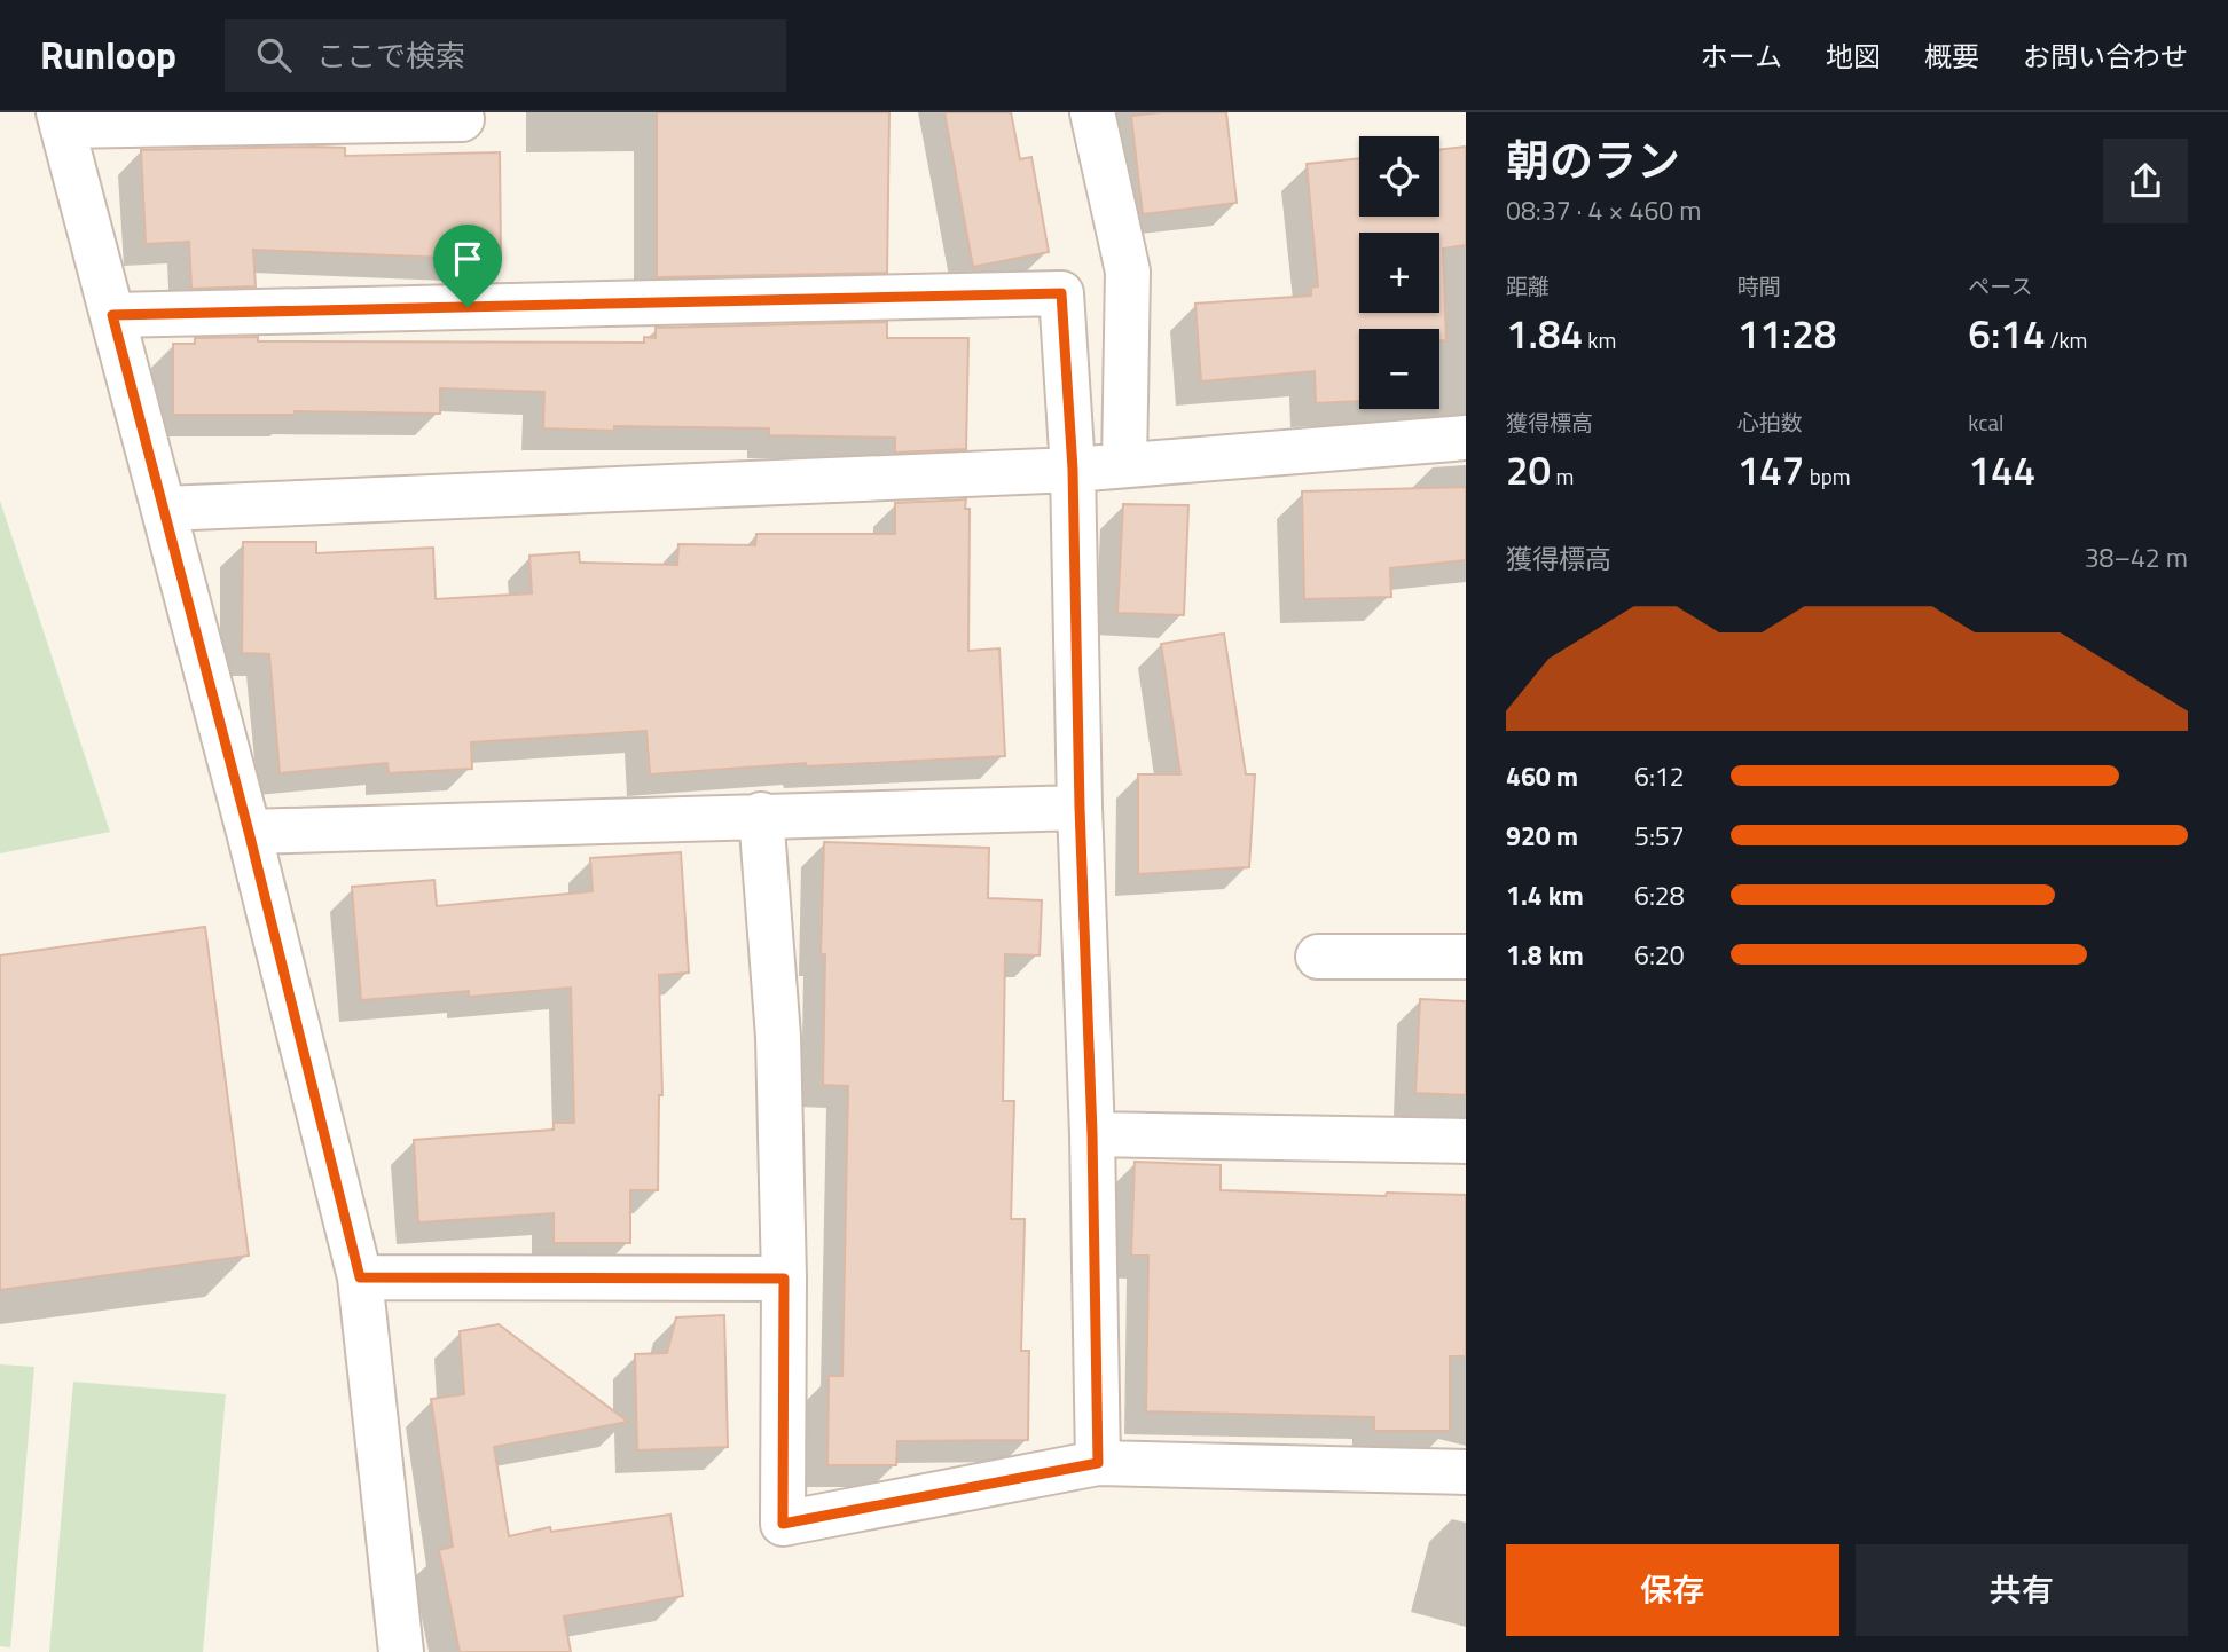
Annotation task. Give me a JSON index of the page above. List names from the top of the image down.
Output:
{
  "page": {
    "header": "Runloop",
    "search": "ここで検索",
    "nav": [
      "ホーム",
      "地図",
      "概要",
      "お問い合わせ"
    ],
    "heading": ["朝のラン", "08:37 · 4 × 460 m"],
    "map_buttons": ["+", "−"],
    "stats": [
      ["距離", "1.84 km"],
      ["時間", "11:28"],
      ["ペース", "6:14 /km"],
      ["獲得標高", "20 m"],
      ["心拍数", "147 bpm"],
      ["kcal", "144"]
    ],
    "chart": ["獲得標高", "38–42 m"],
    "list": [
      {
        "name": "460 m",
        "note": "6:12"
      },
      {
        "name": "920 m",
        "note": "5:57"
      },
      {
        "name": "1.4 km",
        "note": "6:28"
      },
      {
        "name": "1.8 km",
        "note": "6:20"
      }
    ],
    "buttons": ["保存", "共有"]
  }
}
